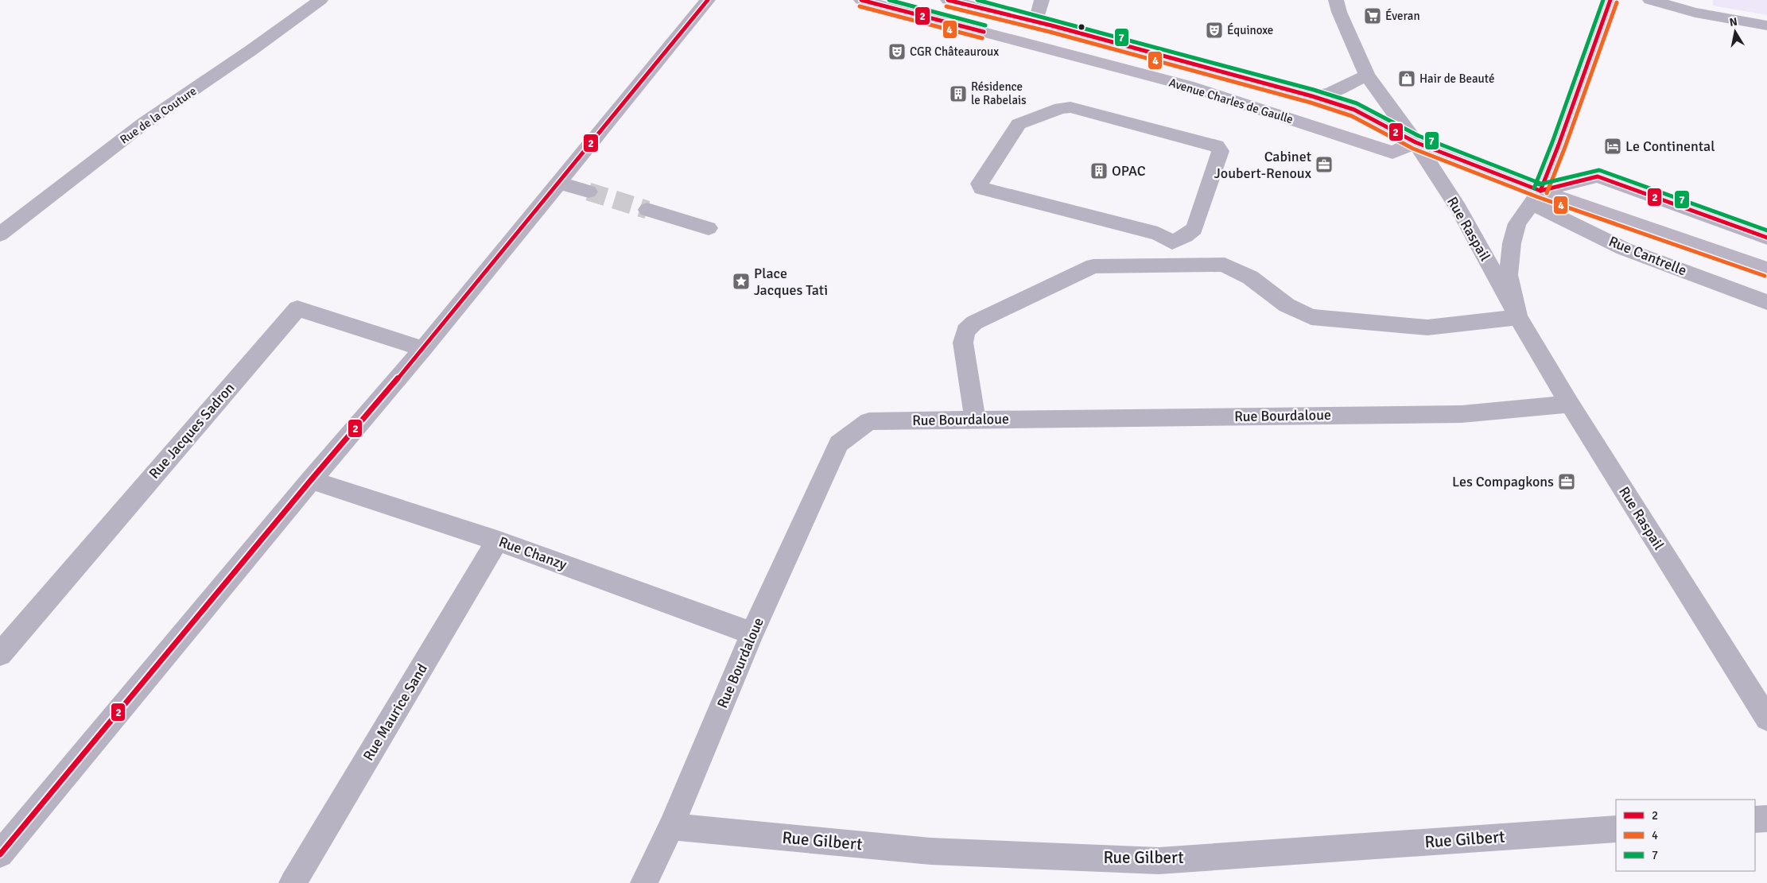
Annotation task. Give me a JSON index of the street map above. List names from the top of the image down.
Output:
{
  "streets": {
    "main road": ["Avenue Charles de Gaulle"],
    "street": [
      "Rue de la Couture",
      "Rue Raspail",
      "Rue Cantrelle",
      "Rue Bourdaloue",
      "Rue Jacques Sadron",
      "Rue Chanzy",
      "Rue Maurice Sand",
      "Rue Gilbert"
    ]
  },
  "crossings": [
    ["Avenue Charles de Gaulle", "Rue Raspail"],
    ["Avenue Charles de Gaulle", "Rue Cantrelle"],
    ["Rue Raspail", "Rue Cantrelle"],
    ["Rue Raspail", "Rue Bourdaloue"],
    ["Rue Bourdaloue", "Rue Chanzy"],
    ["Rue Bourdaloue", "Rue Gilbert"],
    ["Rue Chanzy", "Rue Maurice Sand"]
  ],
  "places": {
    "supermarket": ["Éveran"],
    "theatre": ["Équinoxe", "CGR Châteauroux"],
    "shop": ["Hair de Beauté"],
    "building": ["Résidence le Rabelais", "OPAC"],
    "hotel": ["Le Continental"],
    "office": ["Cabinet Joubert-Renoux", "Les Compagkons"],
    "place": ["Place Jacques Tati"]
  },
  "lines": ["transit line 2", "transit line 7", "transit line 4"],
  "legend": ["2", "4", "7"],
  "north": "top"
}
